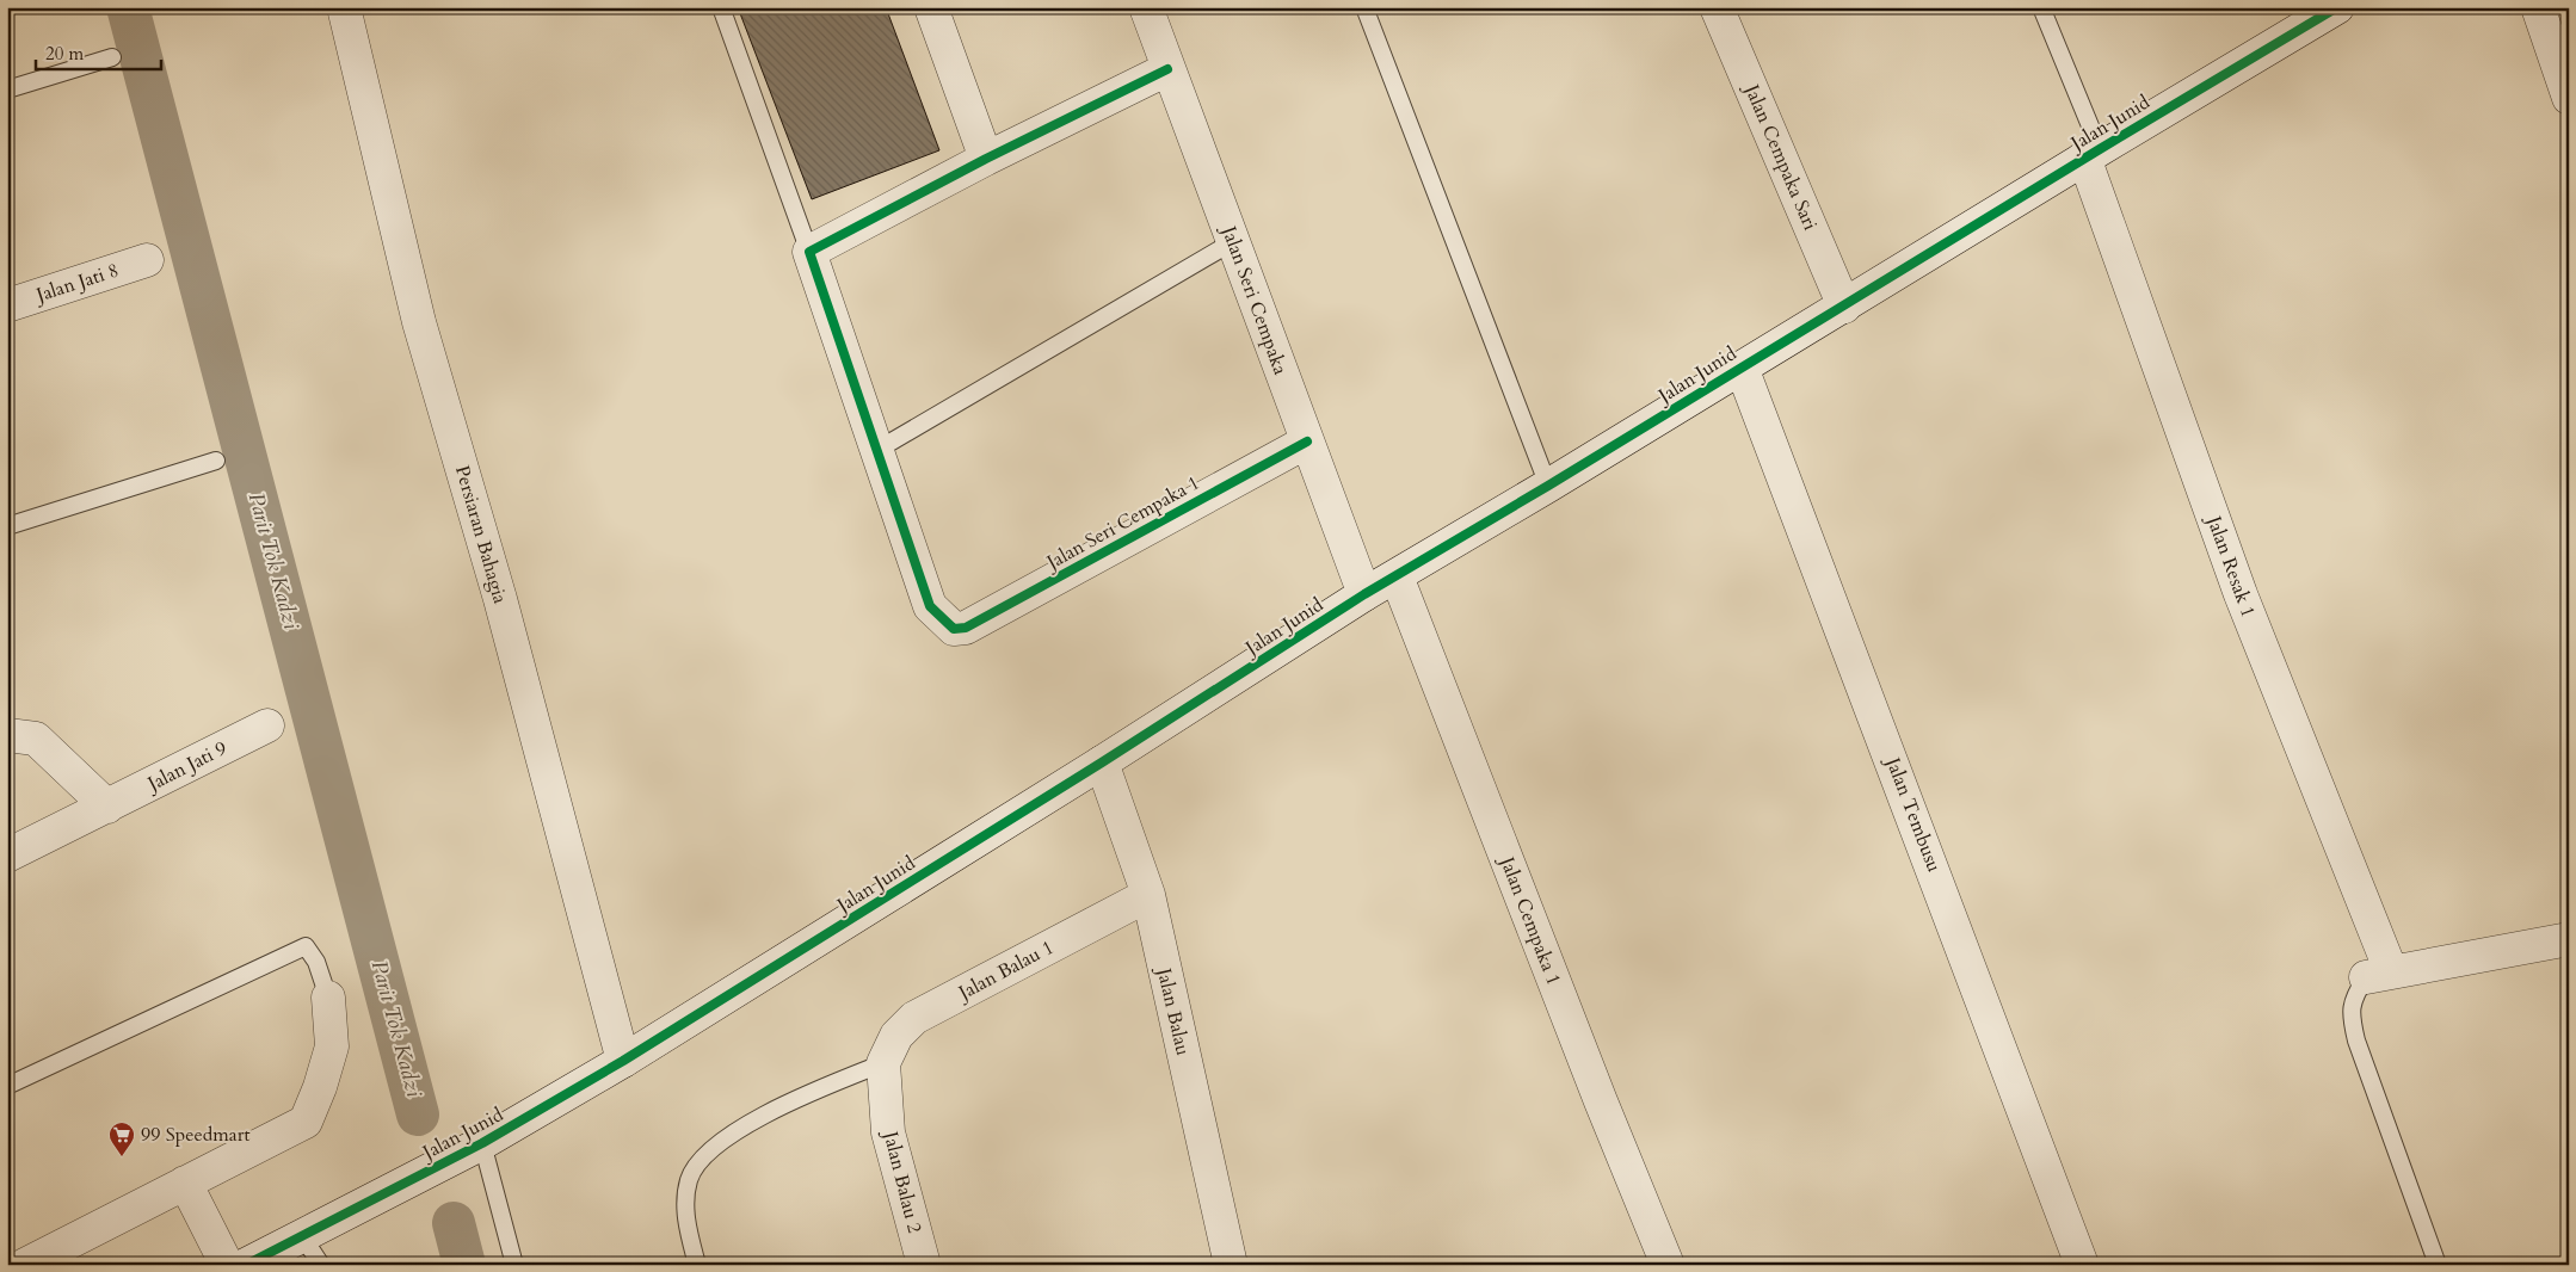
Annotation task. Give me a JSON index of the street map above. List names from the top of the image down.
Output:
{
  "streets": {
    "street": [
      "Jalan Junid",
      "Jalan Cempaka Sari",
      "Jalan Jati 8",
      "Jalan Seri Cempaka",
      "Jalan Seri Cempaka 1",
      "Persiaran Bahagia",
      "Jalan Resak 1",
      "Jalan Jati 9",
      "Jalan Tembusu",
      "Jalan Cempaka 1",
      "Jalan Balau 1",
      "Jalan Balau",
      "Jalan Balau 2"
    ]
  },
  "crossings": [
    ["Jalan Junid", "Jalan Cempaka Sari"],
    ["Jalan Junid", "Jalan Seri Cempaka"],
    ["Jalan Junid", "Persiaran Bahagia"],
    ["Jalan Junid", "Jalan Resak 1"],
    ["Jalan Junid", "Jalan Tembusu"],
    ["Jalan Junid", "Jalan Cempaka 1"],
    ["Jalan Junid", "Jalan Balau"],
    ["Jalan Seri Cempaka", "Jalan Seri Cempaka 1"],
    ["Jalan Balau 1", "Jalan Balau"],
    ["Jalan Balau 1", "Jalan Balau 2"]
  ],
  "water": ["Parit Tok Kadzi"],
  "places": {
    "supermarket": ["99 Speedmart"]
  },
  "scale_bar": "20 m"
}
